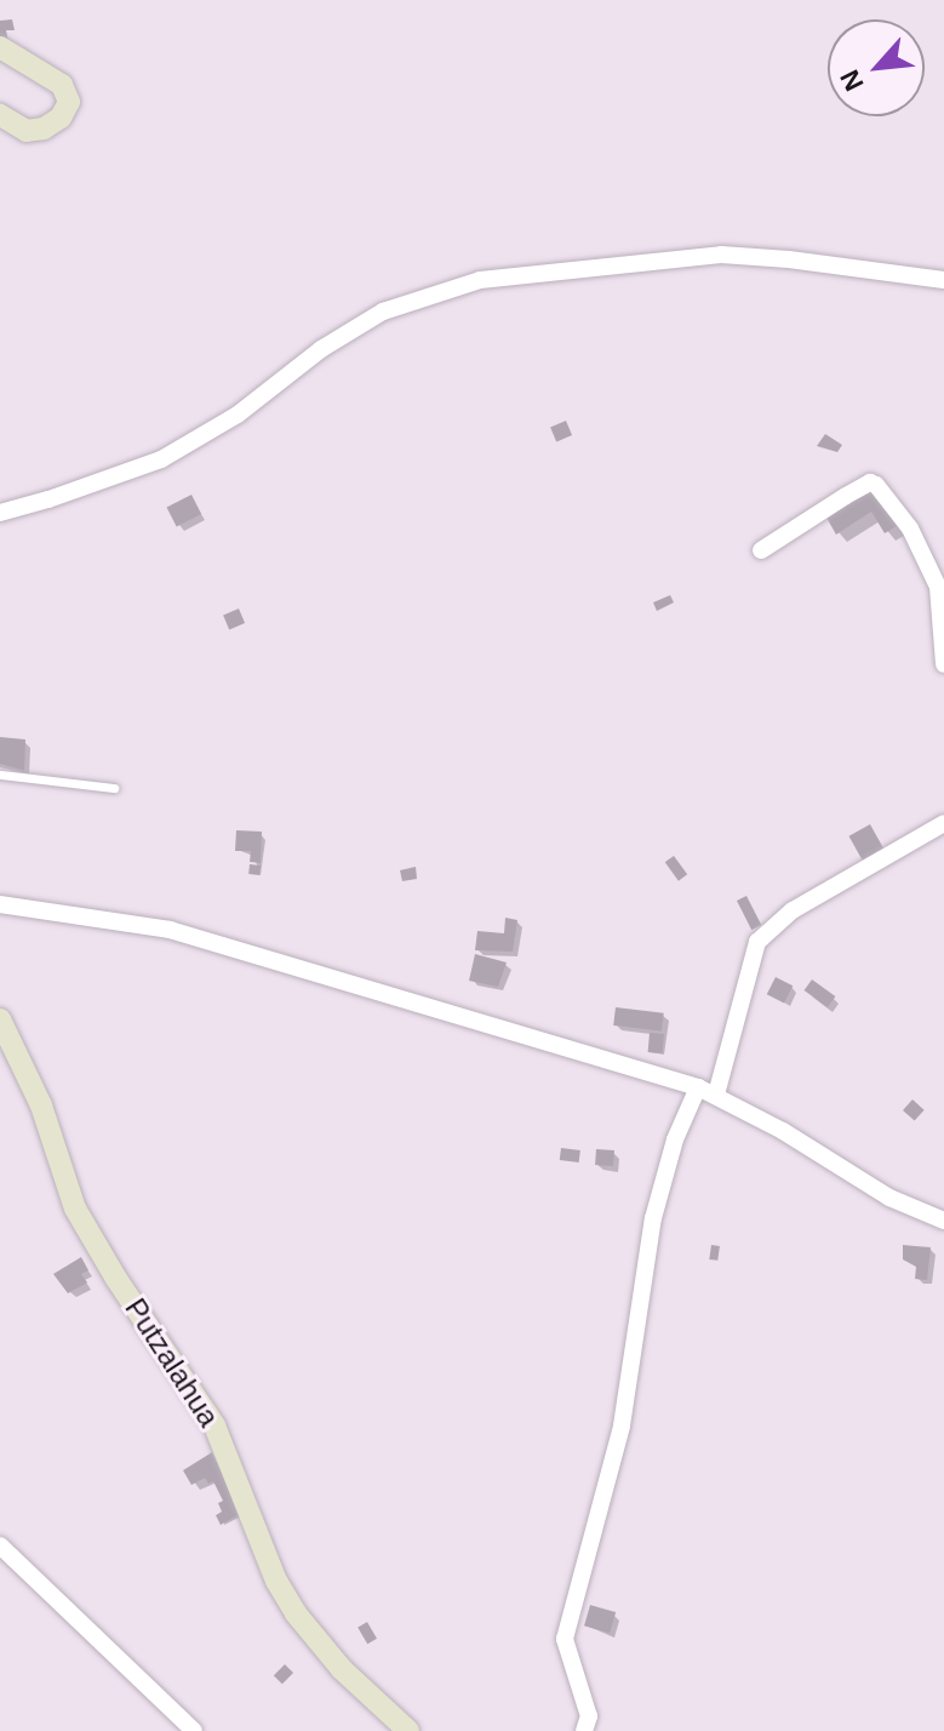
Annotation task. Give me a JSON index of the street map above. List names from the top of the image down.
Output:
{
  "streets": {
    "street": ["Putzalahua"]
  },
  "north": "bottom left"
}
